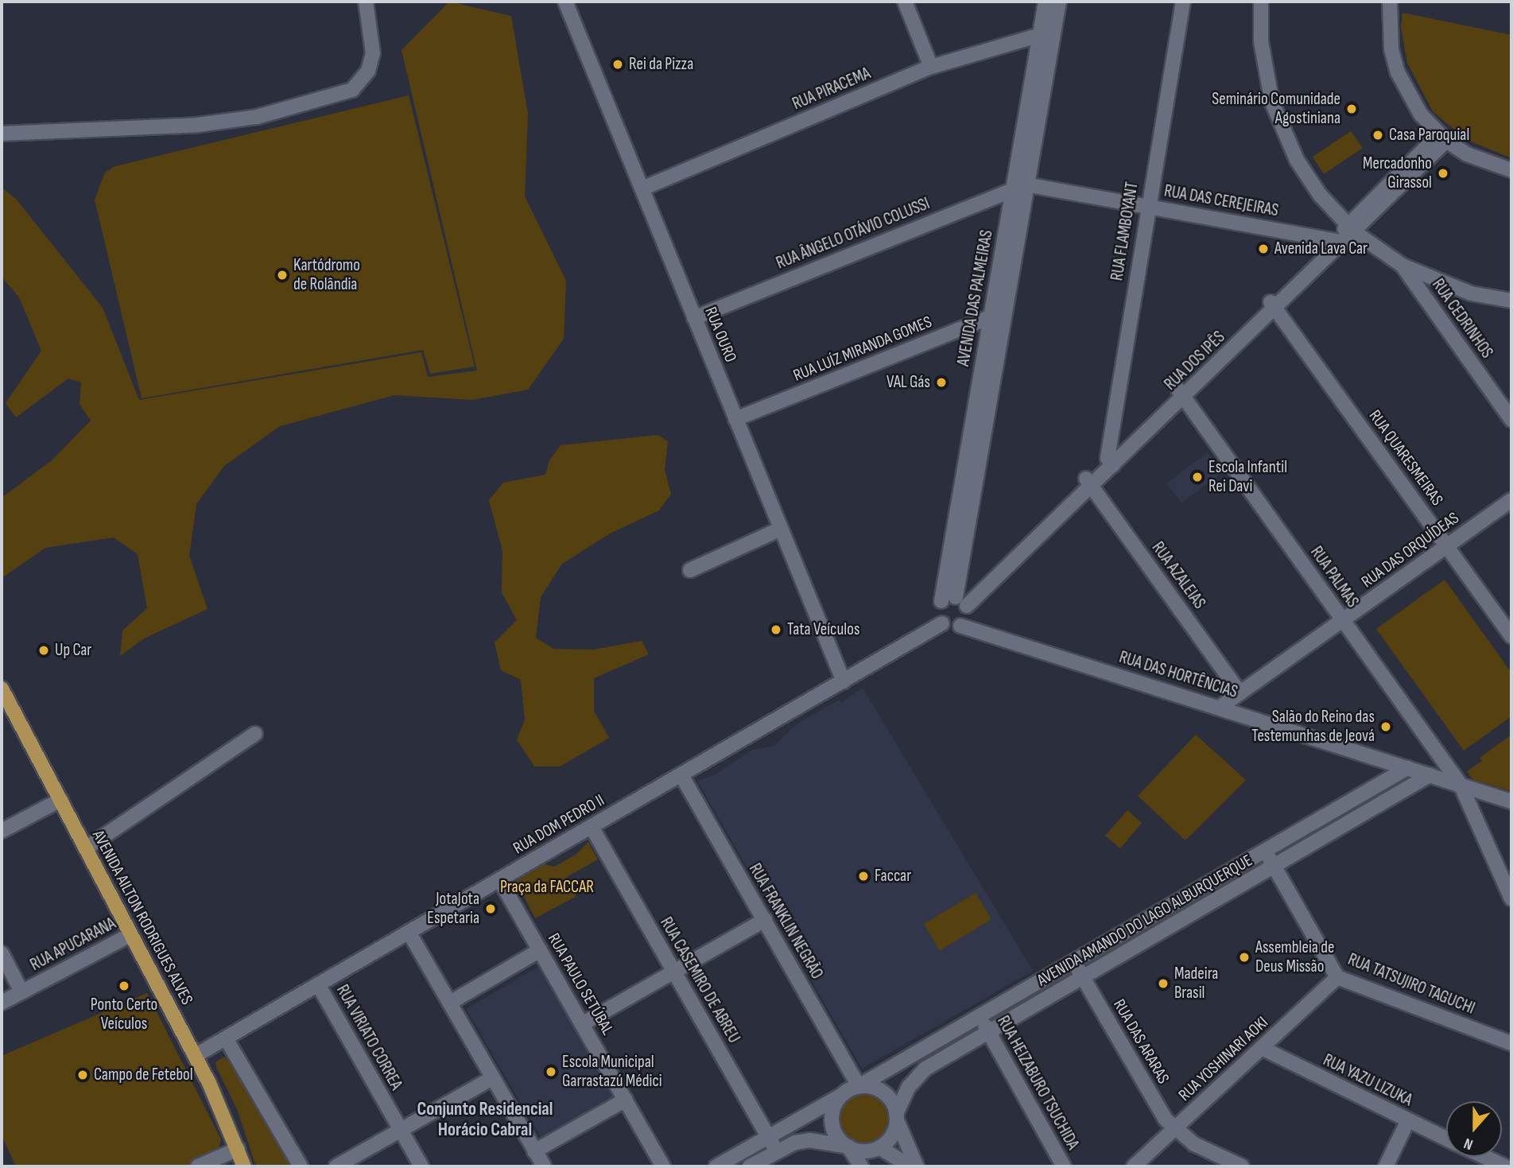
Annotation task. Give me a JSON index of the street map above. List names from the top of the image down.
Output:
{
  "streets": {
    "main road": ["AVENIDA AILTON RODRIGUES ALVES"],
    "street": [
      "RUA PIRACEMA",
      "RUA DAS CEREJEIRAS",
      "RUA FLAMBOYANT",
      "RUA ÂNGELO OTÁVIO COLUSSI",
      "AVENIDA DAS PALMEIRAS",
      "RUA CEDRINHOS",
      "RUA OURO",
      "RUA LUÍZ MIRANDA GOMES",
      "RUA DOS IPÊS",
      "RUA QUARESMEIRAS",
      "RUA DAS ORQUÍDEAS",
      "RUA AZALEIAS",
      "RUA PALMAS",
      "RUA DAS HORTÊNCIAS",
      "RUA DOM PEDRO II",
      "AVENIDA AMANDO DO LAGO ALBURQUERQUE",
      "RUA FRANKLIN NEGRÃO",
      "RUA APUCARANA",
      "RUA CASEMIRO DE ABREU",
      "RUA PAULO SETÚBAL",
      "RUA TATSUJIRO TAGUCHI",
      "RUA VIRIATO CORREA",
      "RUA DAS ARARAS",
      "RUA YOSHINARI AOKI",
      "RUA YAZU LIZUKA",
      "RUA HEIZABURO TSUCHIDA"
    ]
  },
  "crossings": [
    ["RUA PIRACEMA", "AVENIDA DAS PALMEIRAS"],
    ["RUA PIRACEMA", "RUA OURO"],
    ["RUA DAS CEREJEIRAS", "RUA FLAMBOYANT"],
    ["RUA DAS CEREJEIRAS", "RUA ÂNGELO OTÁVIO COLUSSI"],
    ["RUA DAS CEREJEIRAS", "AVENIDA DAS PALMEIRAS"],
    ["RUA DAS CEREJEIRAS", "RUA DOS IPÊS"],
    ["RUA FLAMBOYANT", "RUA DOS IPÊS"],
    ["RUA ÂNGELO OTÁVIO COLUSSI", "AVENIDA DAS PALMEIRAS"],
    ["RUA ÂNGELO OTÁVIO COLUSSI", "RUA OURO"],
    ["AVENIDA DAS PALMEIRAS", "RUA LUÍZ MIRANDA GOMES"],
    ["AVENIDA DAS PALMEIRAS", "RUA DOS IPÊS"],
    ["RUA OURO", "RUA LUÍZ MIRANDA GOMES"],
    ["RUA OURO", "RUA DOM PEDRO II"],
    ["RUA DOS IPÊS", "RUA QUARESMEIRAS"],
    ["RUA DOS IPÊS", "RUA AZALEIAS"],
    ["RUA DOS IPÊS", "RUA PALMAS"],
    ["RUA QUARESMEIRAS", "RUA DAS ORQUÍDEAS"],
    ["RUA DAS ORQUÍDEAS", "RUA AZALEIAS"],
    ["RUA DAS ORQUÍDEAS", "RUA PALMAS"],
    ["RUA DAS ORQUÍDEAS", "RUA DAS HORTÊNCIAS"],
    ["RUA PALMAS", "RUA DAS HORTÊNCIAS"],
    ["RUA DAS HORTÊNCIAS", "RUA DOM PEDRO II"],
    ["RUA DAS HORTÊNCIAS", "AVENIDA AMANDO DO LAGO ALBURQUERQUE"],
    ["RUA DOM PEDRO II", "AVENIDA AILTON RODRIGUES ALVES"],
    ["RUA DOM PEDRO II", "RUA FRANKLIN NEGRÃO"],
    ["RUA DOM PEDRO II", "RUA CASEMIRO DE ABREU"],
    ["RUA DOM PEDRO II", "RUA PAULO SETÚBAL"],
    ["RUA DOM PEDRO II", "RUA VIRIATO CORREA"],
    ["AVENIDA AILTON RODRIGUES ALVES", "RUA APUCARANA"],
    ["AVENIDA AMANDO DO LAGO ALBURQUERQUE", "RUA FRANKLIN NEGRÃO"],
    ["AVENIDA AMANDO DO LAGO ALBURQUERQUE", "RUA TATSUJIRO TAGUCHI"],
    ["AVENIDA AMANDO DO LAGO ALBURQUERQUE", "RUA DAS ARARAS"],
    ["AVENIDA AMANDO DO LAGO ALBURQUERQUE", "RUA HEIZABURO TSUCHIDA"],
    ["RUA TATSUJIRO TAGUCHI", "RUA YOSHINARI AOKI"],
    ["RUA DAS ARARAS", "RUA YOSHINARI AOKI"],
    ["RUA YOSHINARI AOKI", "RUA YAZU LIZUKA"]
  ],
  "districts": ["Conjunto Residencial Horácio Cabral"],
  "parks": ["Praça da FACCAR"],
  "places": [
    "Rei da Pizza",
    "Seminário Comunidade Agostiniana",
    "Casa Paroquial",
    "Mercadonho Girassol",
    "Avenida Lava Car",
    "Kartódromo de Rolândia",
    "VAL Gás",
    "Escola Infantil Rei Davi",
    "Tata Veículos",
    "Up Car",
    "Salão do Reino das Testemunhas de Jeová",
    "Faccar",
    "JotaJota Espetaria",
    "Assembleia de Deus Missão",
    "Madeira Brasil",
    "Ponto Certo Veículos",
    "Escola Municipal Garrastazú Médici",
    "Campo de Fetebol"
  ],
  "north": "bottom"
}
